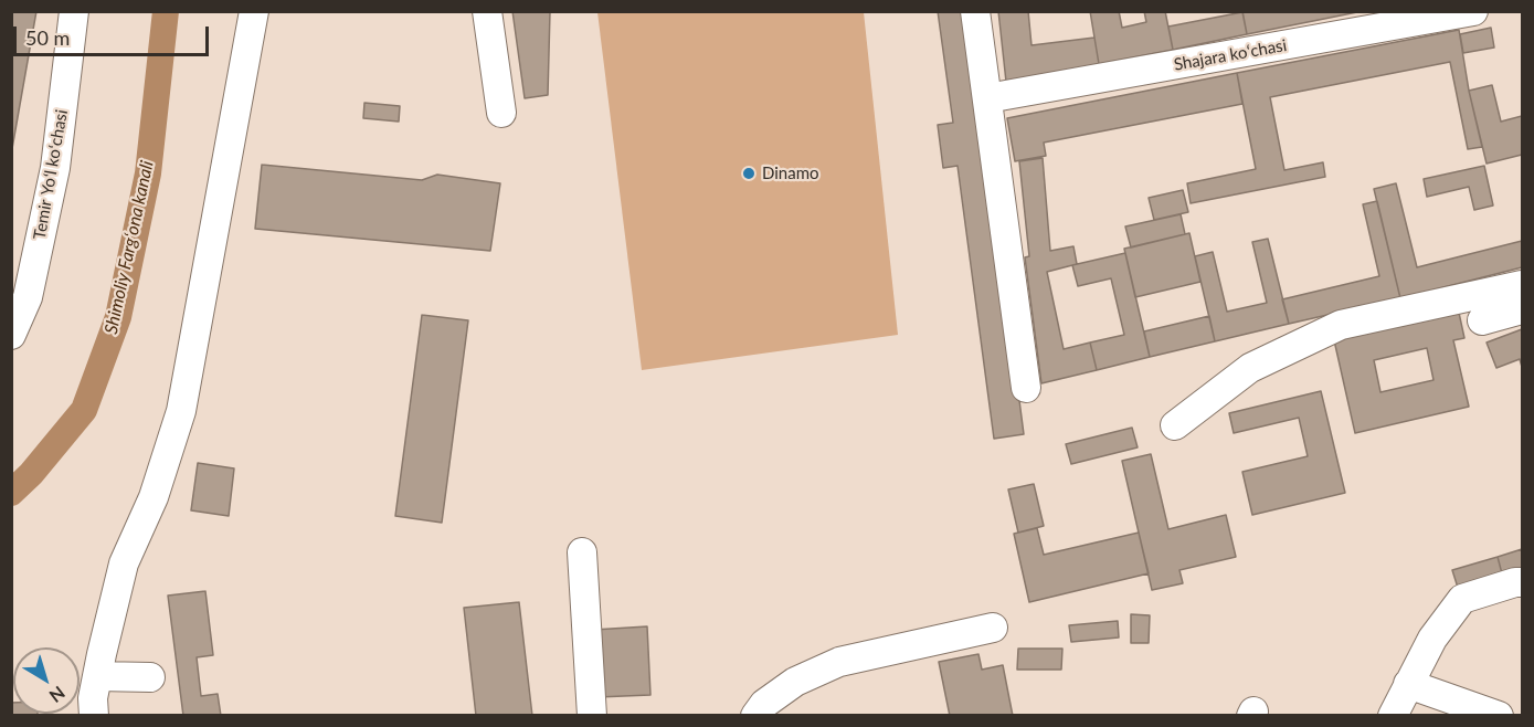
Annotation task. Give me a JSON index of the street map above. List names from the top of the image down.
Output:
{
  "streets": {
    "street": ["Shajara koʻchasi", "Temir Yoʻl koʻchasi"]
  },
  "water": ["Shimoliy Fargʻona kanali"],
  "places": ["Dinamo"],
  "scale_bar": "50 m",
  "north": "bottom right"
}
